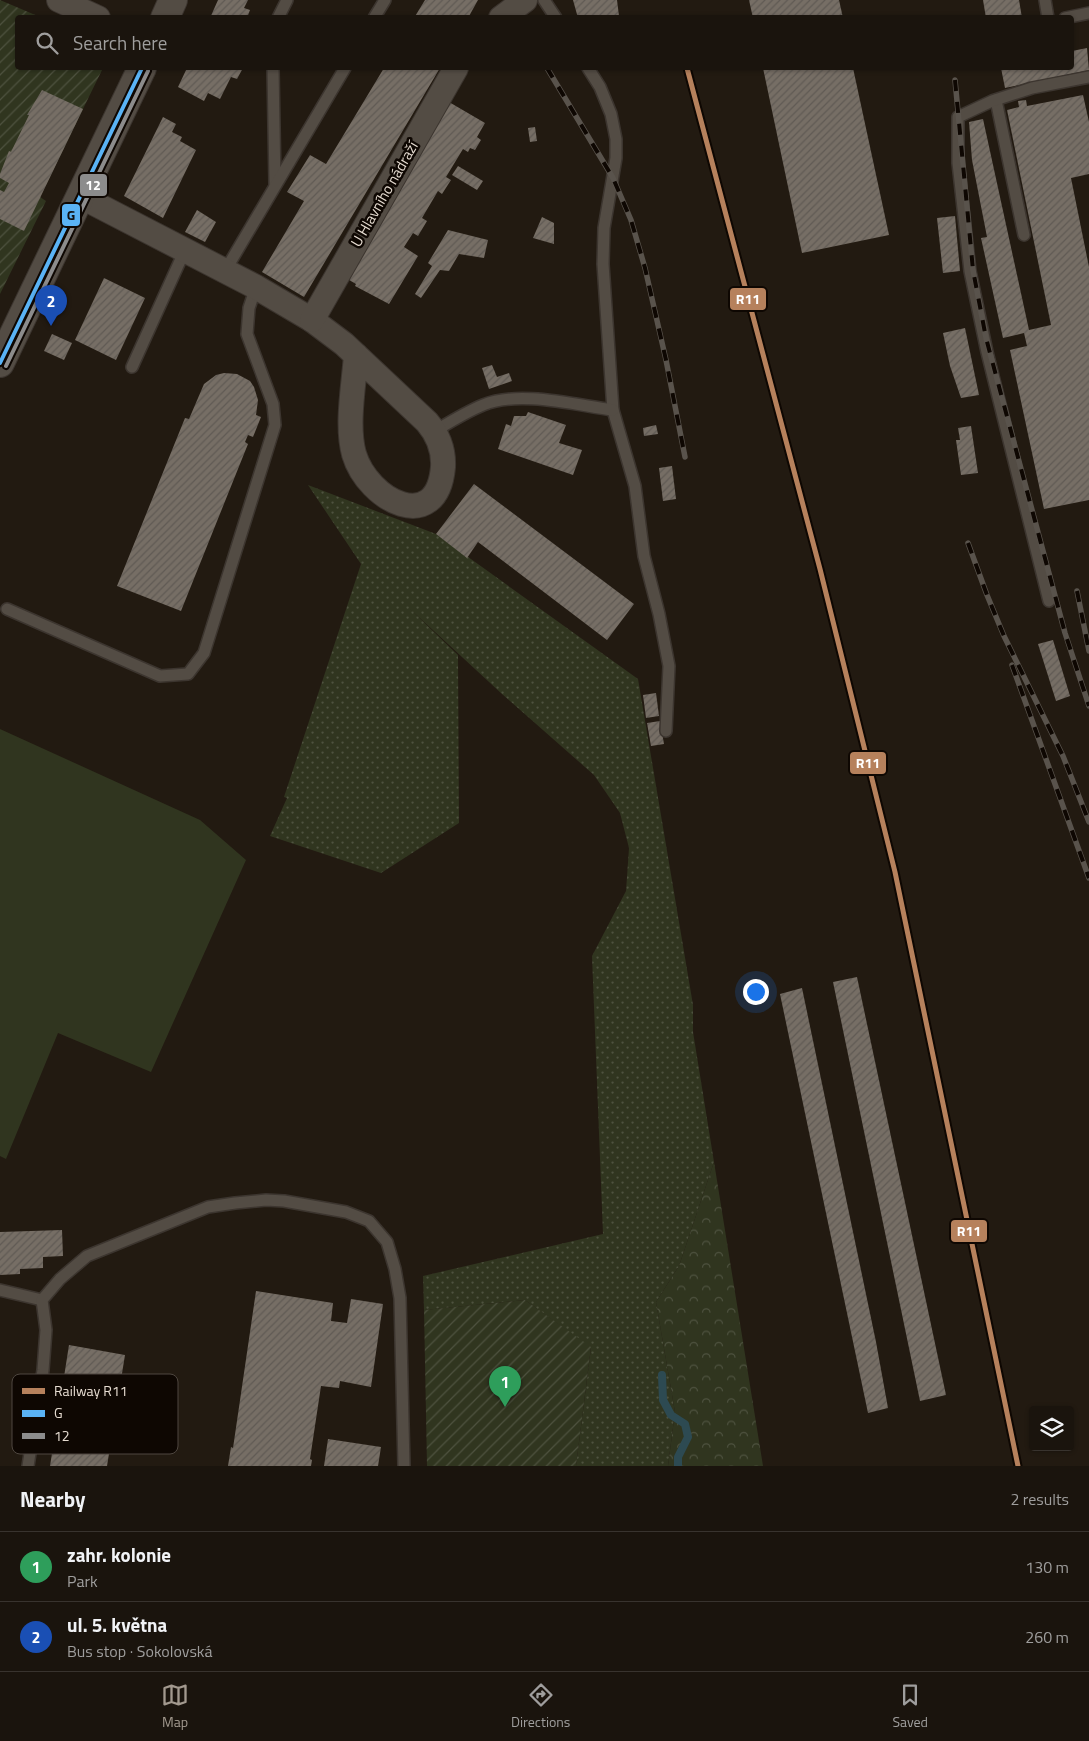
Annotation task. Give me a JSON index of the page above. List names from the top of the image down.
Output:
{
  "streets": {
    "street": ["U Hlavního nádraží"]
  },
  "lines": ["rail line R11", "transit line G", "transit line 12"],
  "legend": ["Railway R11", "G", "12"],
  "page": {
    "search": "Search here",
    "pins": ["2", "1"],
    "heading": ["Nearby", "2 results"],
    "list": [
      {
        "mark": "1",
        "name": "zahr. kolonie",
        "note": "Park",
        "value": "130 m"
      },
      {
        "mark": "2",
        "name": "ul. 5. května",
        "note": "Bus stop · Sokolovská",
        "value": "260 m"
      }
    ],
    "nav": ["Map", "Directions", "Saved"]
  }
}
